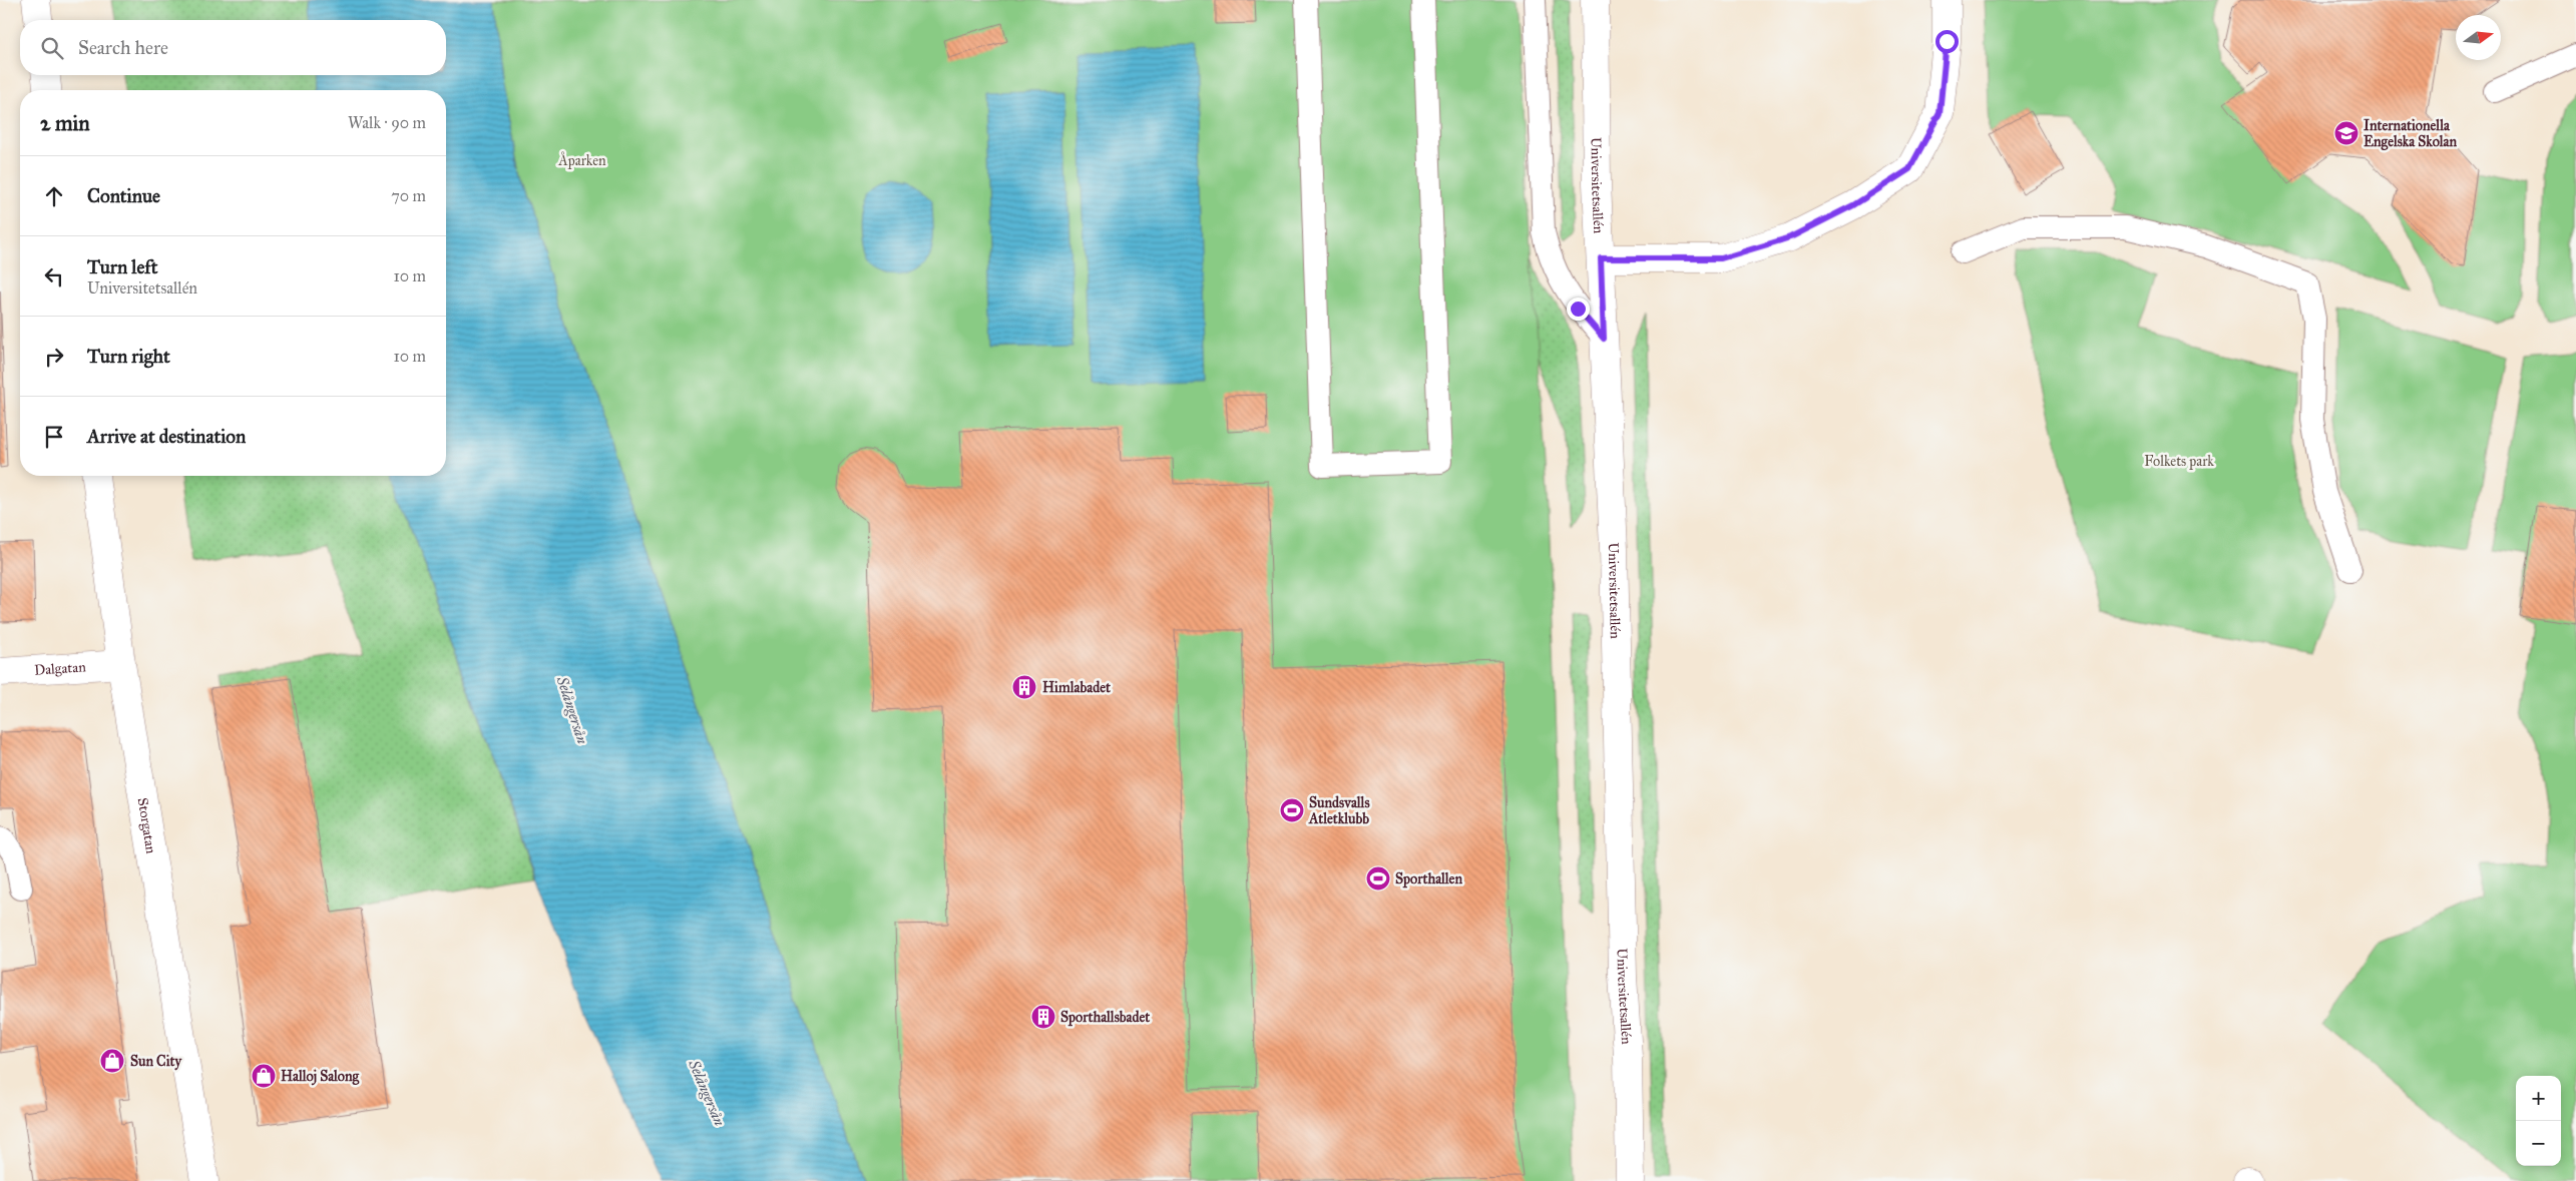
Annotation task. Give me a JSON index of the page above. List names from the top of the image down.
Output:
{
  "streets": {
    "street": ["Universitetsallén", "Dalgatan", "Storgatan"]
  },
  "crossings": [
    ["Dalgatan", "Storgatan"]
  ],
  "water": ["Selångersån"],
  "parks": ["Åparken", "Folkets park"],
  "places": {
    "school or university": ["Internationella Engelska Skolan"],
    "building": ["Himlabadet", "Sporthallsbadet"],
    "sports": ["Sundsvalls Atletklubb", "Sporthallen"],
    "shop": ["Sun City", "Halloj Salong"]
  },
  "north": "right",
  "page": {
    "search": "Search here",
    "heading": ["2 min", "Walk · 90 m"],
    "list": [
      ["Continue", "70 m"],
      ["Turn left", "Universitetsallén", "10 m"],
      ["Turn right", "10 m"],
      "Arrive at destination"
    ],
    "map_buttons": ["+", "−"]
  }
}
